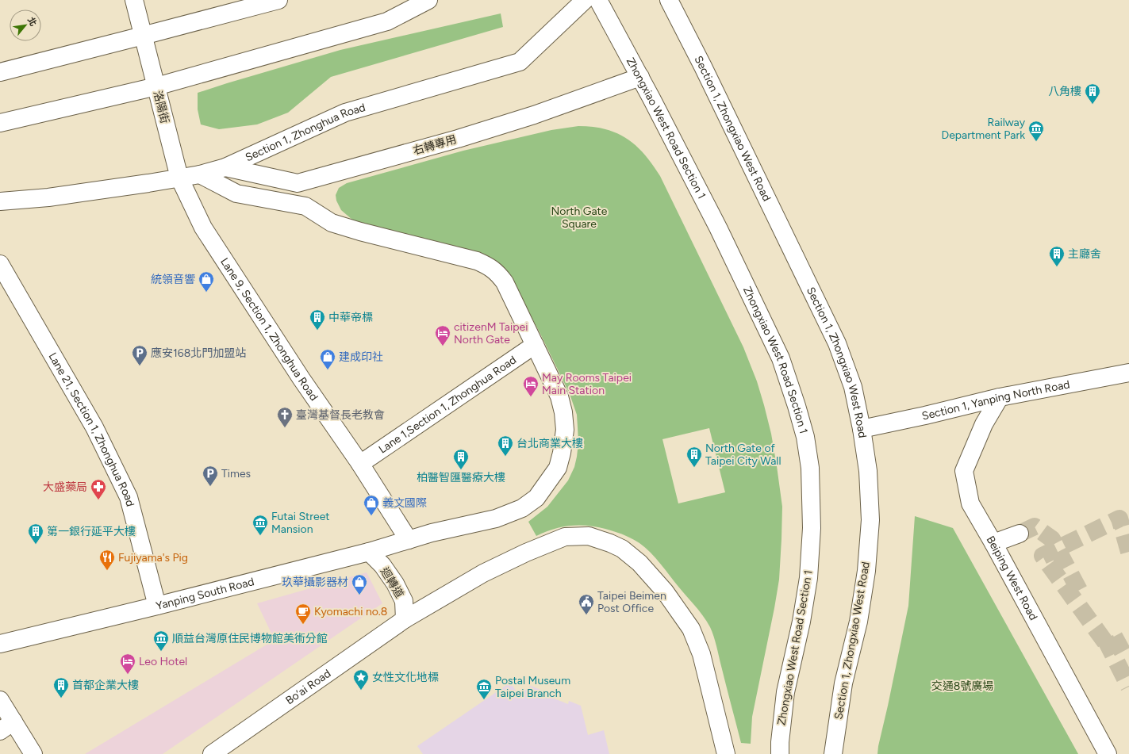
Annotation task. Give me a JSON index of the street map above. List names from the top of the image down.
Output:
{
  "streets": {
    "main road": [
      "洛陽街",
      "Zhongxiao West Road Section 1",
      "Section 1, Zhongxiao West Road",
      "Section 1, Zhonghua Road",
      "右轉專用",
      "Lane 9, Section 1, Zhonghua Road",
      "Section 1, Yanping North Road",
      "Lane 1,Section 1, Zhonghua Road",
      "Lane 21, Section 1, Zhonghua Road",
      "Beiping West Road",
      "迴轉道",
      "Yanping South Road",
      "Bo’ai Road"
    ]
  },
  "crossings": [
    ["洛陽街", "Section 1, Zhonghua Road"],
    ["洛陽街", "Lane 9, Section 1, Zhonghua Road"],
    ["Zhongxiao West Road Section 1", "右轉專用"],
    ["Section 1, Zhongxiao West Road", "Section 1, Yanping North Road"],
    ["Section 1, Zhonghua Road", "右轉專用"],
    ["Section 1, Zhonghua Road", "Lane 9, Section 1, Zhonghua Road"],
    ["Section 1, Zhonghua Road", "Yanping South Road"],
    ["Lane 9, Section 1, Zhonghua Road", "Lane 1,Section 1, Zhonghua Road"],
    ["Lane 9, Section 1, Zhonghua Road", "Yanping South Road"],
    ["Section 1, Yanping North Road", "Beiping West Road"],
    ["Lane 1,Section 1, Zhonghua Road", "Yanping South Road"],
    ["Lane 21, Section 1, Zhonghua Road", "Yanping South Road"],
    ["迴轉道", "Yanping South Road"],
    ["迴轉道", "Bo’ai Road"]
  ],
  "parks": ["North Gate Square", "交通8號廣場"],
  "places": {
    "building": [
      "八角樓",
      "主廳舍",
      "中華帝標",
      "台北商業大樓",
      "North Gate of Taipei City Wall",
      "柏醫智匯醫療大樓",
      "第一銀行延平大樓",
      "首都企業大樓"
    ],
    "museum": [
      "Railway Department Park",
      "Futai Street Mansion",
      "順益台灣原住民博物館美術分館",
      "Postal Museum Taipei Branch"
    ],
    "shop": [
      "統領音響",
      "建成印社",
      "義文國際",
      "玖華攝影器材"
    ],
    "hotel": ["citizenM Taipei North Gate", "May Rooms Taipei Main Station", "Leo Hotel"],
    "parking": ["應安168北門加盟站", "Times"],
    "church": ["臺灣基督長老教會"],
    "pharmacy": ["大盛藥局"],
    "restaurant": ["Fujiyama's Pig"],
    "public building": ["Taipei Beimen Post Office"],
    "cafe": ["Kyomachi no.8"],
    "place": ["女性文化地標"]
  },
  "north": "top right"
}
